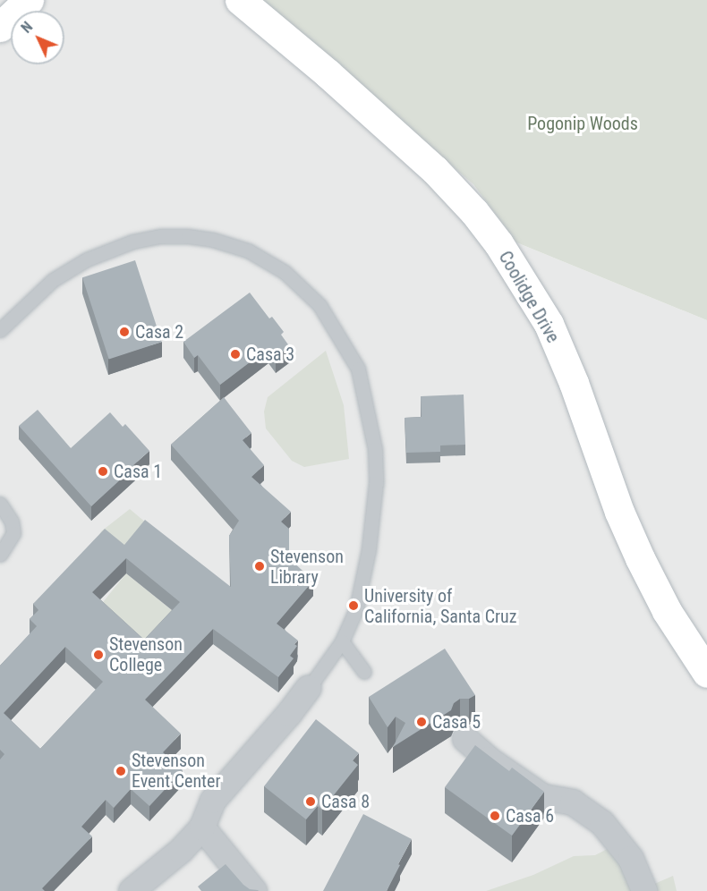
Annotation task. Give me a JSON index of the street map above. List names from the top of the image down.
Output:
{
  "streets": {
    "street": ["Coolidge Drive"]
  },
  "parks": ["Pogonip Woods"],
  "places": [
    "Casa 2",
    "Casa 3",
    "Casa 1",
    "Stevenson Library",
    "University of California, Santa Cruz",
    "Stevenson College",
    "Casa 5",
    "Stevenson Event Center",
    "Casa 8",
    "Casa 6"
  ],
  "north": "top left"
}
